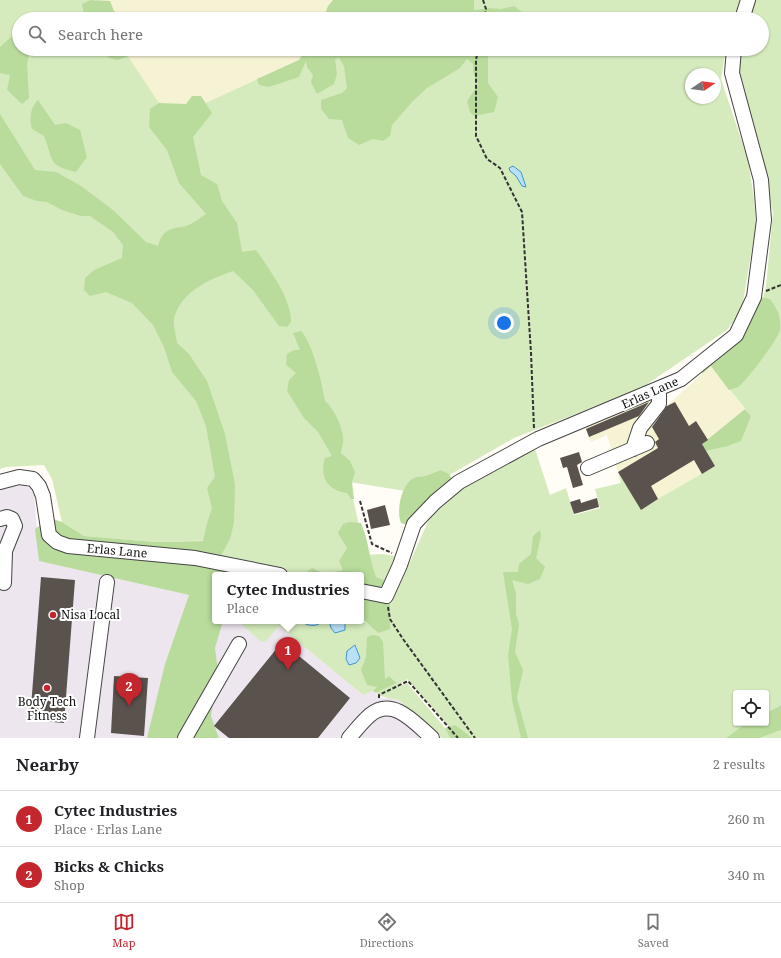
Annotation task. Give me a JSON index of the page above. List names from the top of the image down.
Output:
{
  "streets": {
    "street": ["Erlas Lane"]
  },
  "places": ["Nisa Local", "Body Tech Fitness"],
  "north": "right",
  "page": {
    "search": "Search here",
    "popup": ["Cytec Industries", "Place"],
    "pins": ["1", "2"],
    "heading": ["Nearby", "2 results"],
    "list": [
      {
        "mark": "1",
        "name": "Cytec Industries",
        "note": "Place · Erlas Lane",
        "value": "260 m"
      },
      {
        "mark": "2",
        "name": "Bicks & Chicks",
        "note": "Shop",
        "value": "340 m"
      }
    ],
    "nav": ["Map", "Directions", "Saved"]
  }
}
